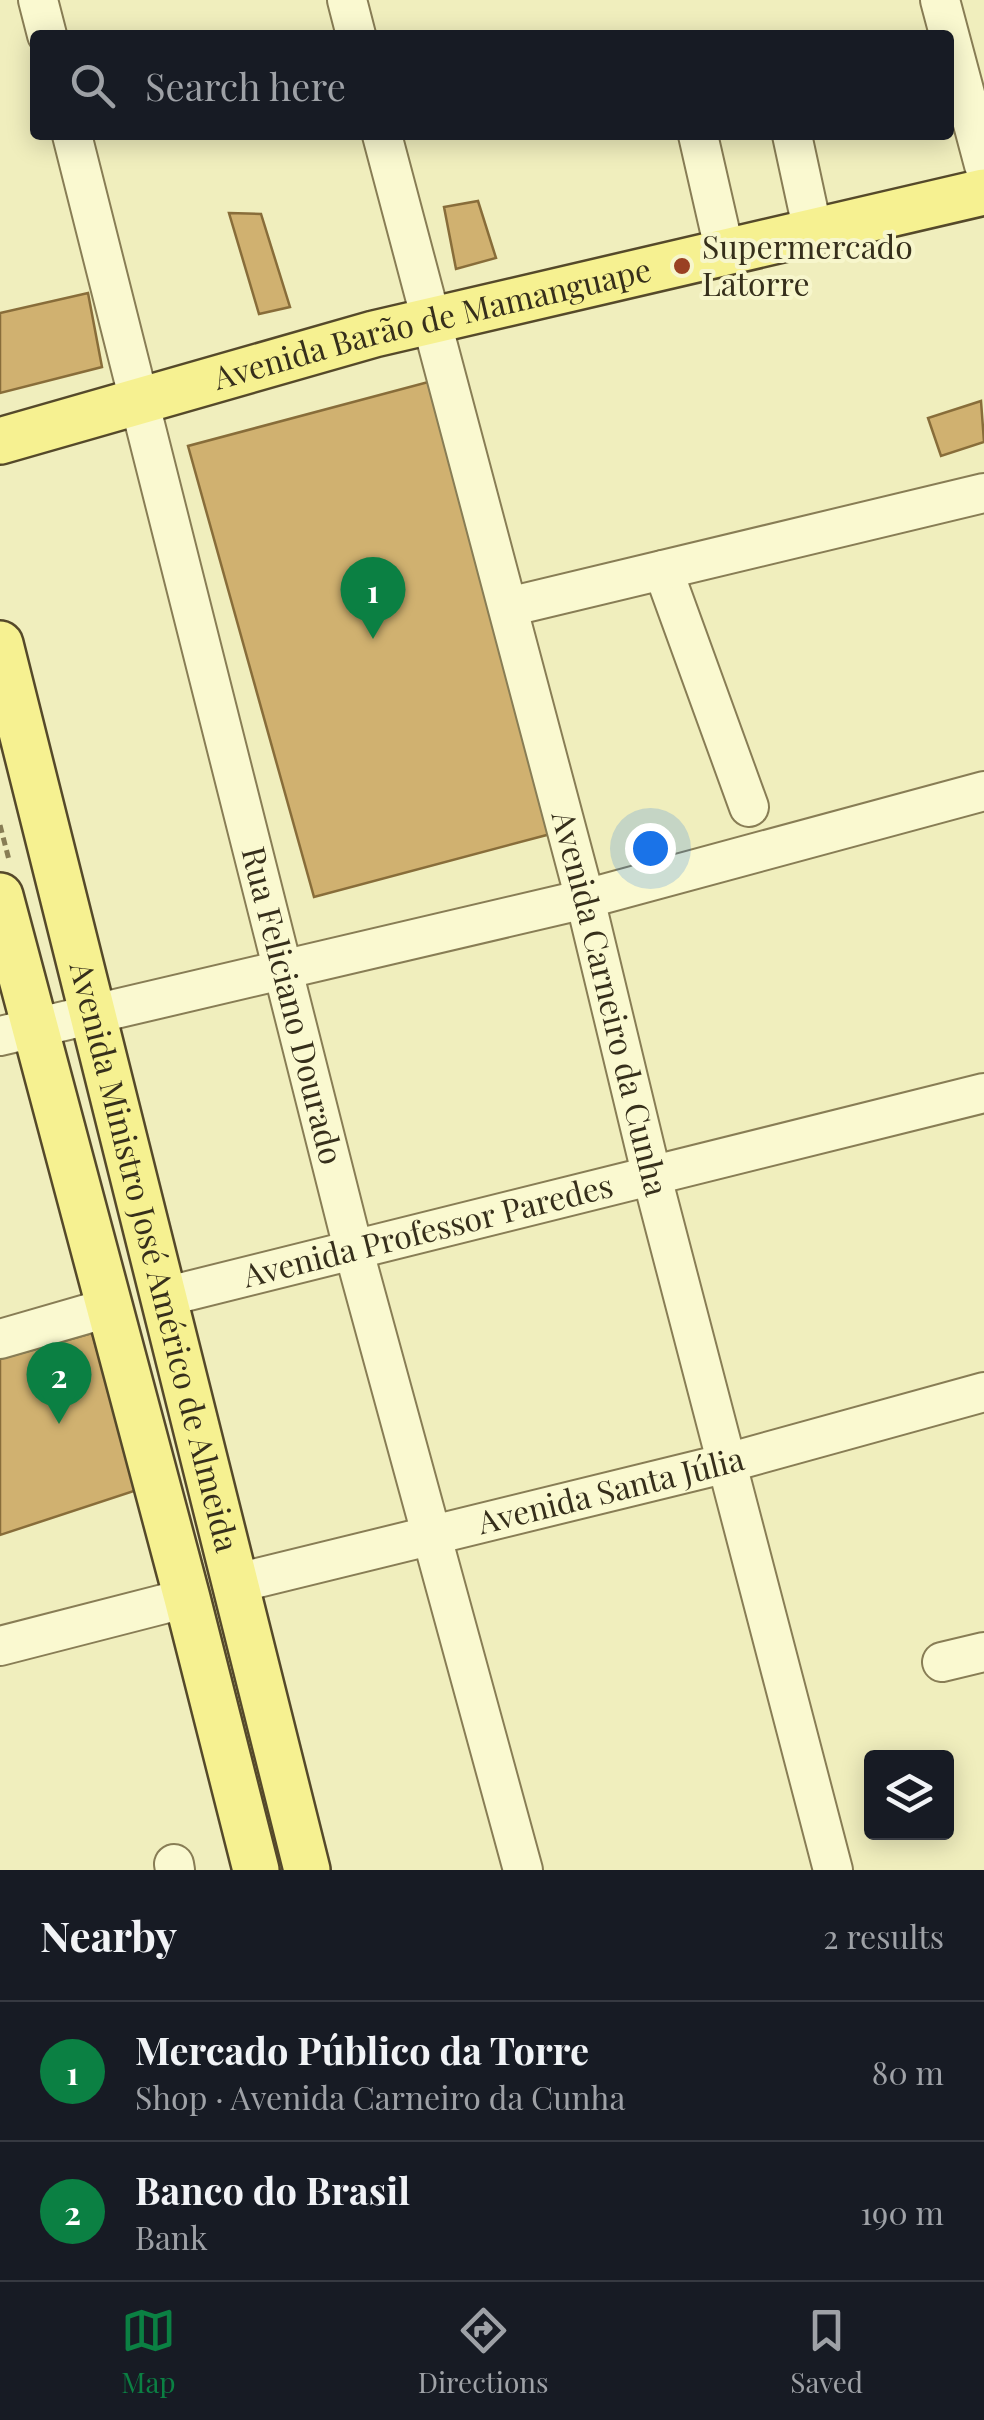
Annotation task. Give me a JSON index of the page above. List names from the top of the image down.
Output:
{
  "streets": {
    "main road": ["Avenida Barão de Mamanguape", "Avenida Ministro José Américo de Almeida"],
    "street": [
      "Avenida Carneiro da Cunha",
      "Rua Feliciano Dourado",
      "Avenida Professor Paredes",
      "Avenida Santa Júlia"
    ]
  },
  "crossings": [
    ["Avenida Barão de Mamanguape", "Avenida Carneiro da Cunha"],
    ["Avenida Barão de Mamanguape", "Rua Feliciano Dourado"],
    ["Avenida Carneiro da Cunha", "Avenida Professor Paredes"],
    ["Avenida Carneiro da Cunha", "Avenida Santa Júlia"],
    ["Rua Feliciano Dourado", "Avenida Professor Paredes"],
    ["Rua Feliciano Dourado", "Avenida Santa Júlia"],
    ["Avenida Professor Paredes", "Avenida Ministro José Américo de Almeida"],
    ["Avenida Ministro José Américo de Almeida", "Avenida Santa Júlia"]
  ],
  "places": ["Supermercado Latorre"],
  "page": {
    "search": "Search here",
    "pins": ["1", "2"],
    "heading": ["Nearby", "2 results"],
    "list": [
      {
        "mark": "1",
        "name": "Mercado Público da Torre",
        "note": "Shop · Avenida Carneiro da Cunha",
        "value": "80 m"
      },
      {
        "mark": "2",
        "name": "Banco do Brasil",
        "note": "Bank",
        "value": "190 m"
      }
    ],
    "nav": ["Map", "Directions", "Saved"]
  }
}
